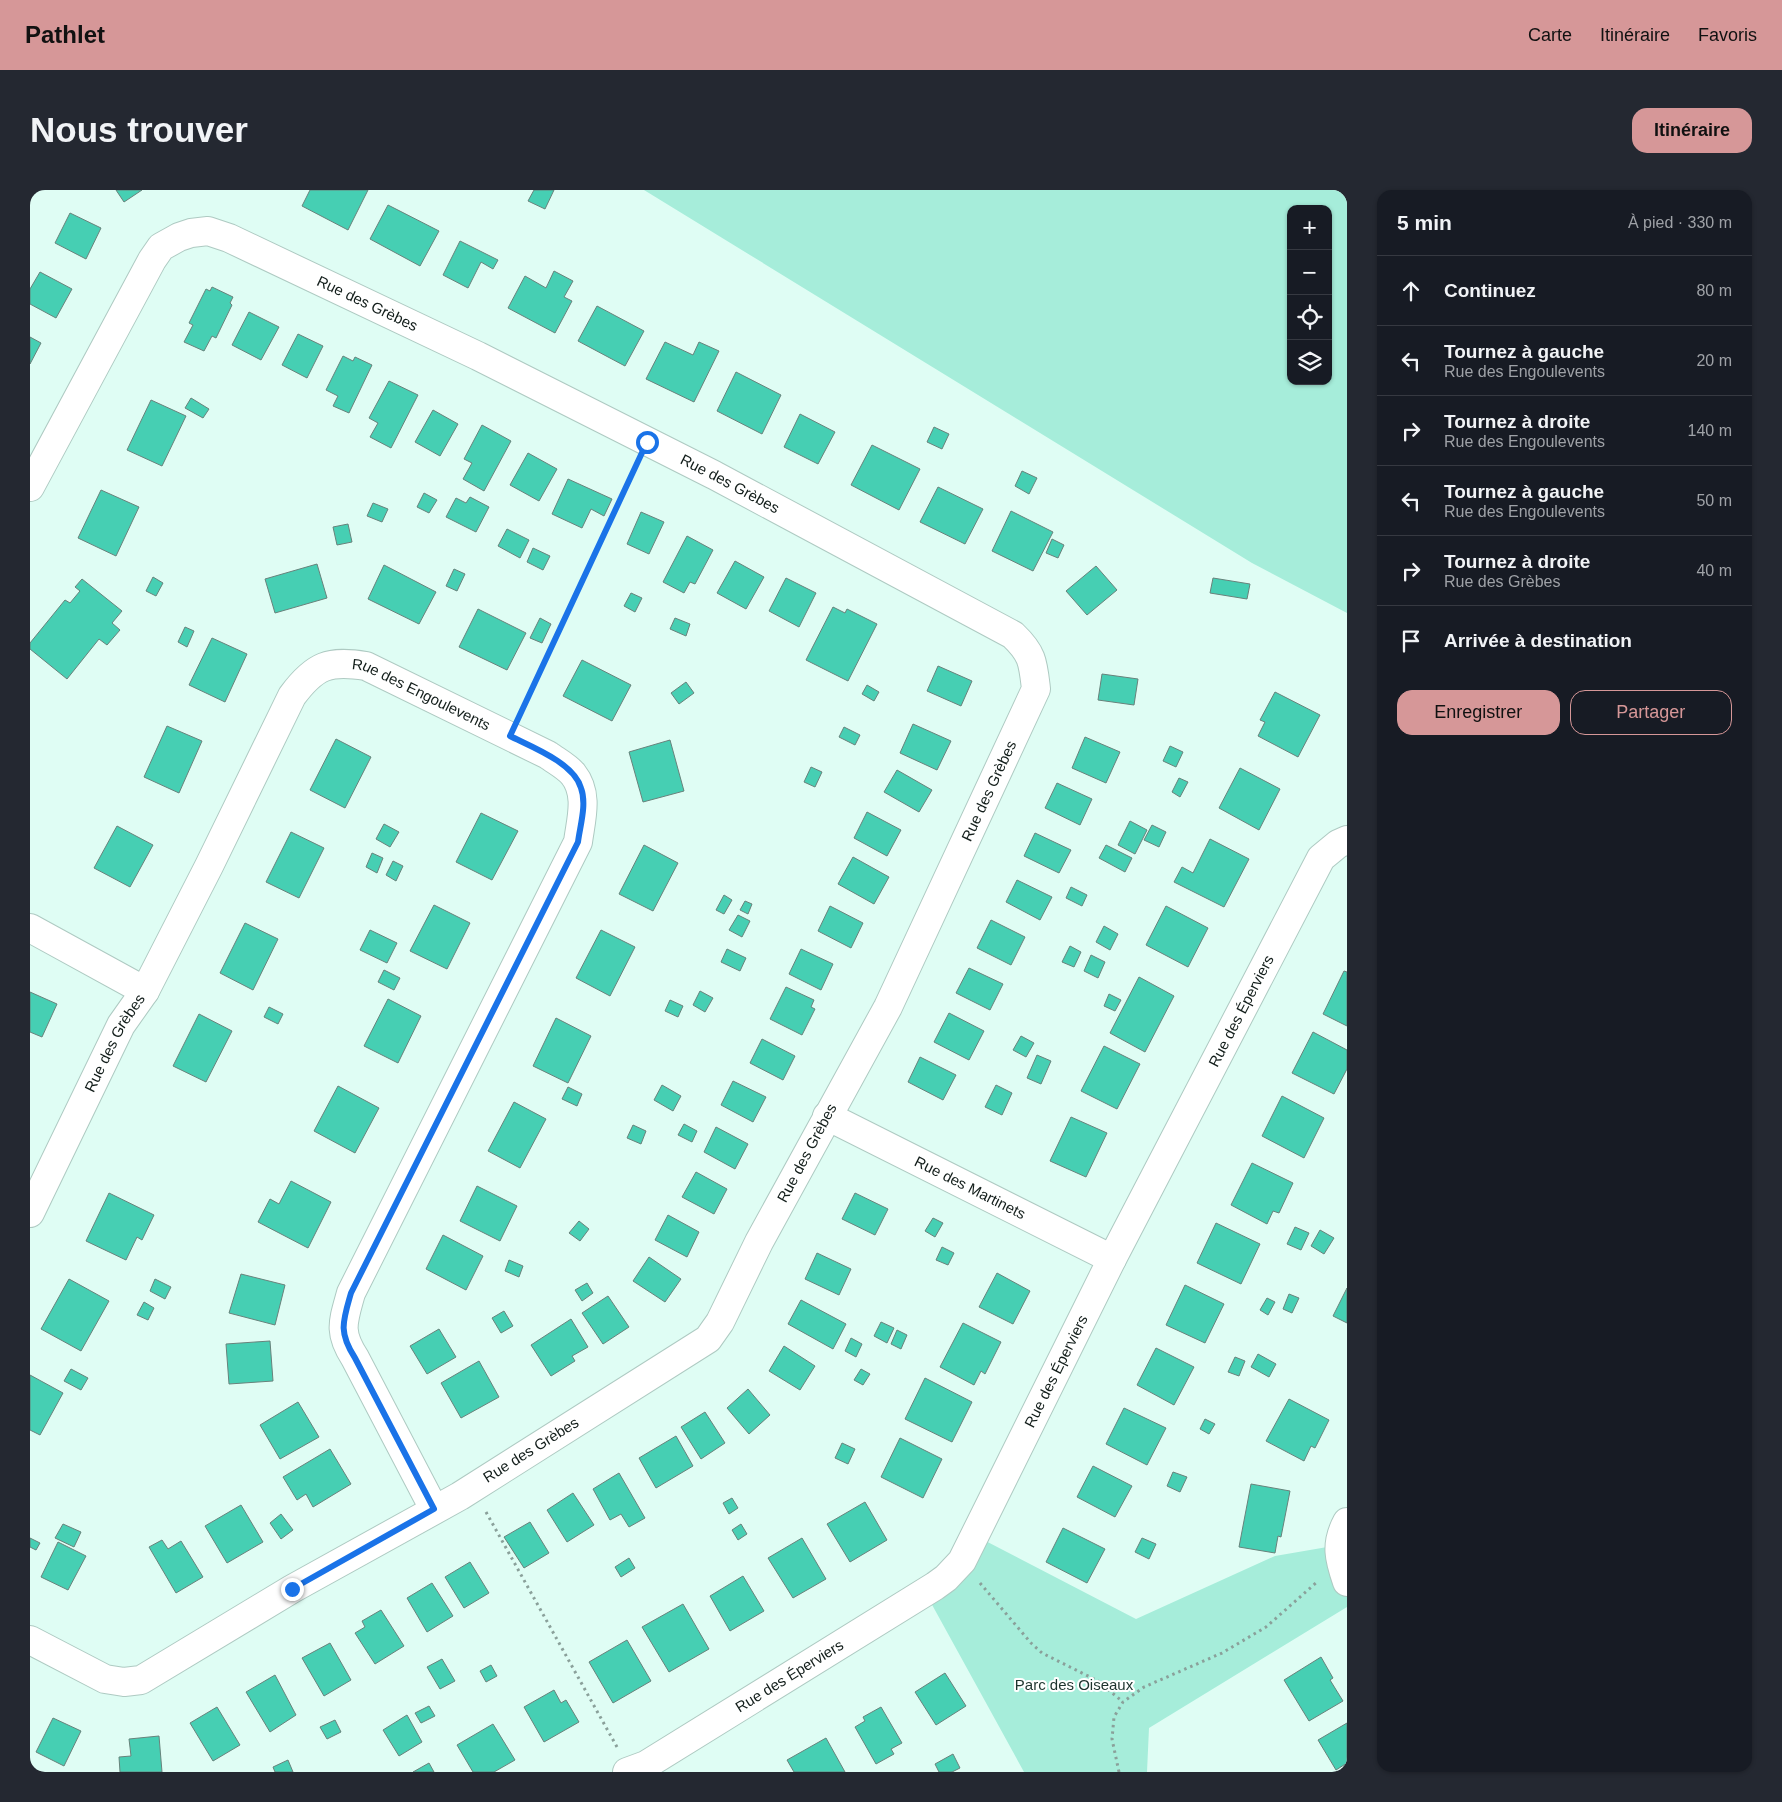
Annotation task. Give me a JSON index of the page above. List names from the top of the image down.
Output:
{
  "streets": {
    "street": [
      "Rue des Grèbes",
      "Rue des Engoulevents",
      "Rue des Éperviers",
      "Rue des Martinets"
    ]
  },
  "crossings": [
    ["Rue des Grèbes", "Rue des Engoulevents"],
    ["Rue des Grèbes", "Rue des Martinets"],
    ["Rue des Éperviers", "Rue des Martinets"]
  ],
  "parks": ["Parc des Oiseaux"],
  "page": {
    "header": "Pathlet",
    "nav": ["Carte", "Itinéraire", "Favoris"],
    "buttons": [
      "Itinéraire",
      ["Enregistrer", "Partager"]
    ],
    "title": "Nous trouver",
    "heading": ["5 min", "À pied · 330 m"],
    "map_buttons": ["+", "−"],
    "list": [
      ["Continuez", "80 m"],
      ["Tournez à gauche", "Rue des Engoulevents", "20 m"],
      ["Tournez à droite", "Rue des Engoulevents", "140 m"],
      ["Tournez à gauche", "Rue des Engoulevents", "50 m"],
      ["Tournez à droite", "Rue des Grèbes", "40 m"],
      "Arrivée à destination"
    ]
  }
}
